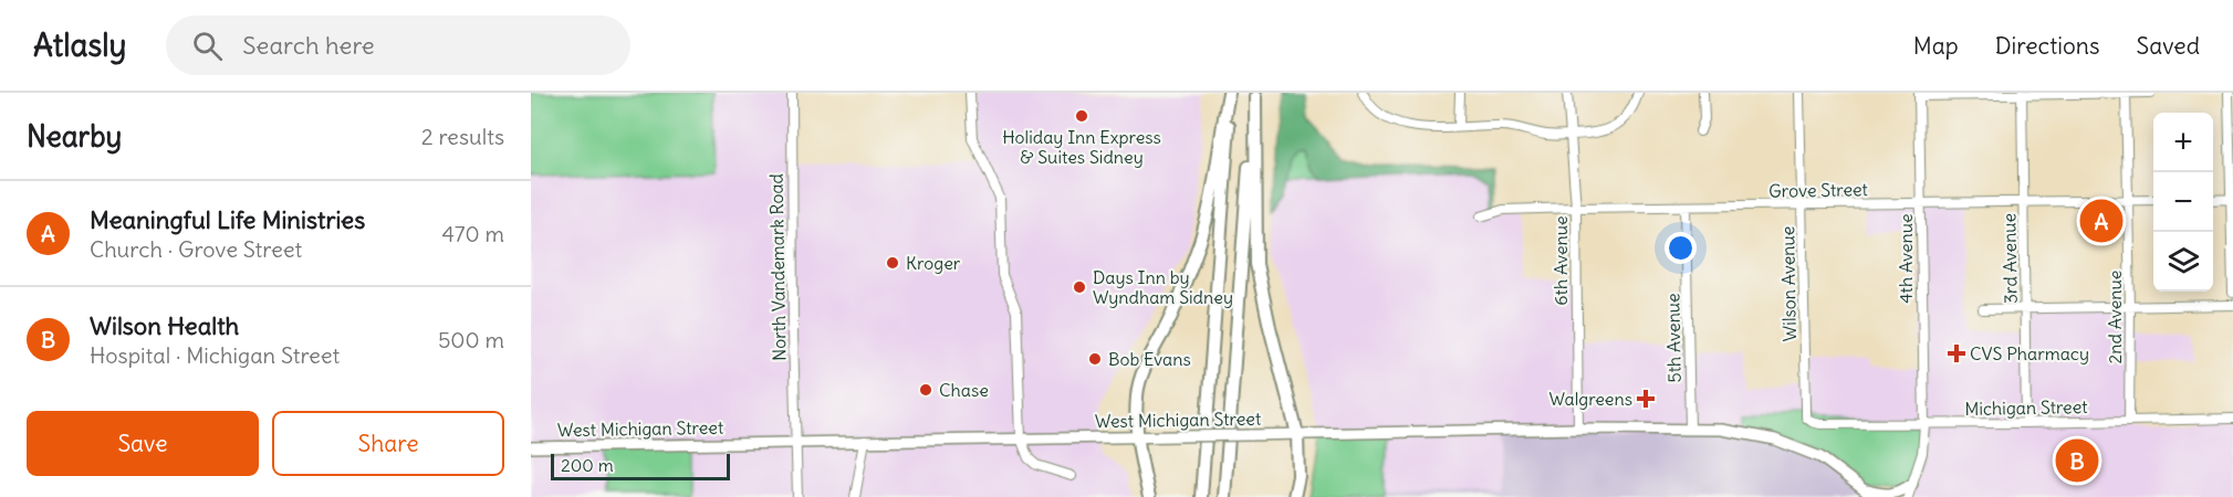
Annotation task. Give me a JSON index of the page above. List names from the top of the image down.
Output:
{
  "streets": {
    "main road": ["West Michigan Street"],
    "street": [
      "Grove Street",
      "4th Avenue",
      "3rd Avenue",
      "6th Avenue",
      "North Vandemark Road",
      "Wilson Avenue",
      "2nd Avenue",
      "5th Avenue",
      "Michigan Street"
    ]
  },
  "crossings": [
    ["Grove Street", "4th Avenue"],
    ["Grove Street", "3rd Avenue"],
    ["Grove Street", "6th Avenue"],
    ["Grove Street", "Wilson Avenue"],
    ["Grove Street", "2nd Avenue"],
    ["Grove Street", "5th Avenue"],
    ["4th Avenue", "Michigan Street"],
    ["3rd Avenue", "Michigan Street"],
    ["6th Avenue", "West Michigan Street"],
    ["North Vandemark Road", "West Michigan Street"],
    ["Wilson Avenue", "Michigan Street"],
    ["2nd Avenue", "Michigan Street"],
    ["5th Avenue", "West Michigan Street"]
  ],
  "places": {
    "other": [
      "Holiday Inn Express & Suites Sidney",
      "Kroger",
      "Days Inn by Wyndham Sidney",
      "Bob Evans",
      "Chase"
    ],
    "health": ["CVS Pharmacy", "Walgreens"]
  },
  "scale_bar": "200 m",
  "page": {
    "header": "Atlasly",
    "search": "Search here",
    "nav": ["Map", "Directions", "Saved"],
    "heading": ["Nearby", "2 results"],
    "map_buttons": ["+", "−"],
    "list": [
      {
        "mark": "A",
        "name": "Meaningful Life Ministries",
        "note": "Church · Grove Street",
        "value": "470 m"
      },
      {
        "mark": "B",
        "name": "Wilson Health",
        "note": "Hospital · Michigan Street",
        "value": "500 m"
      }
    ],
    "pins": ["A", "B"],
    "buttons": ["Save", "Share"],
    "scale": "200 m"
  }
}
